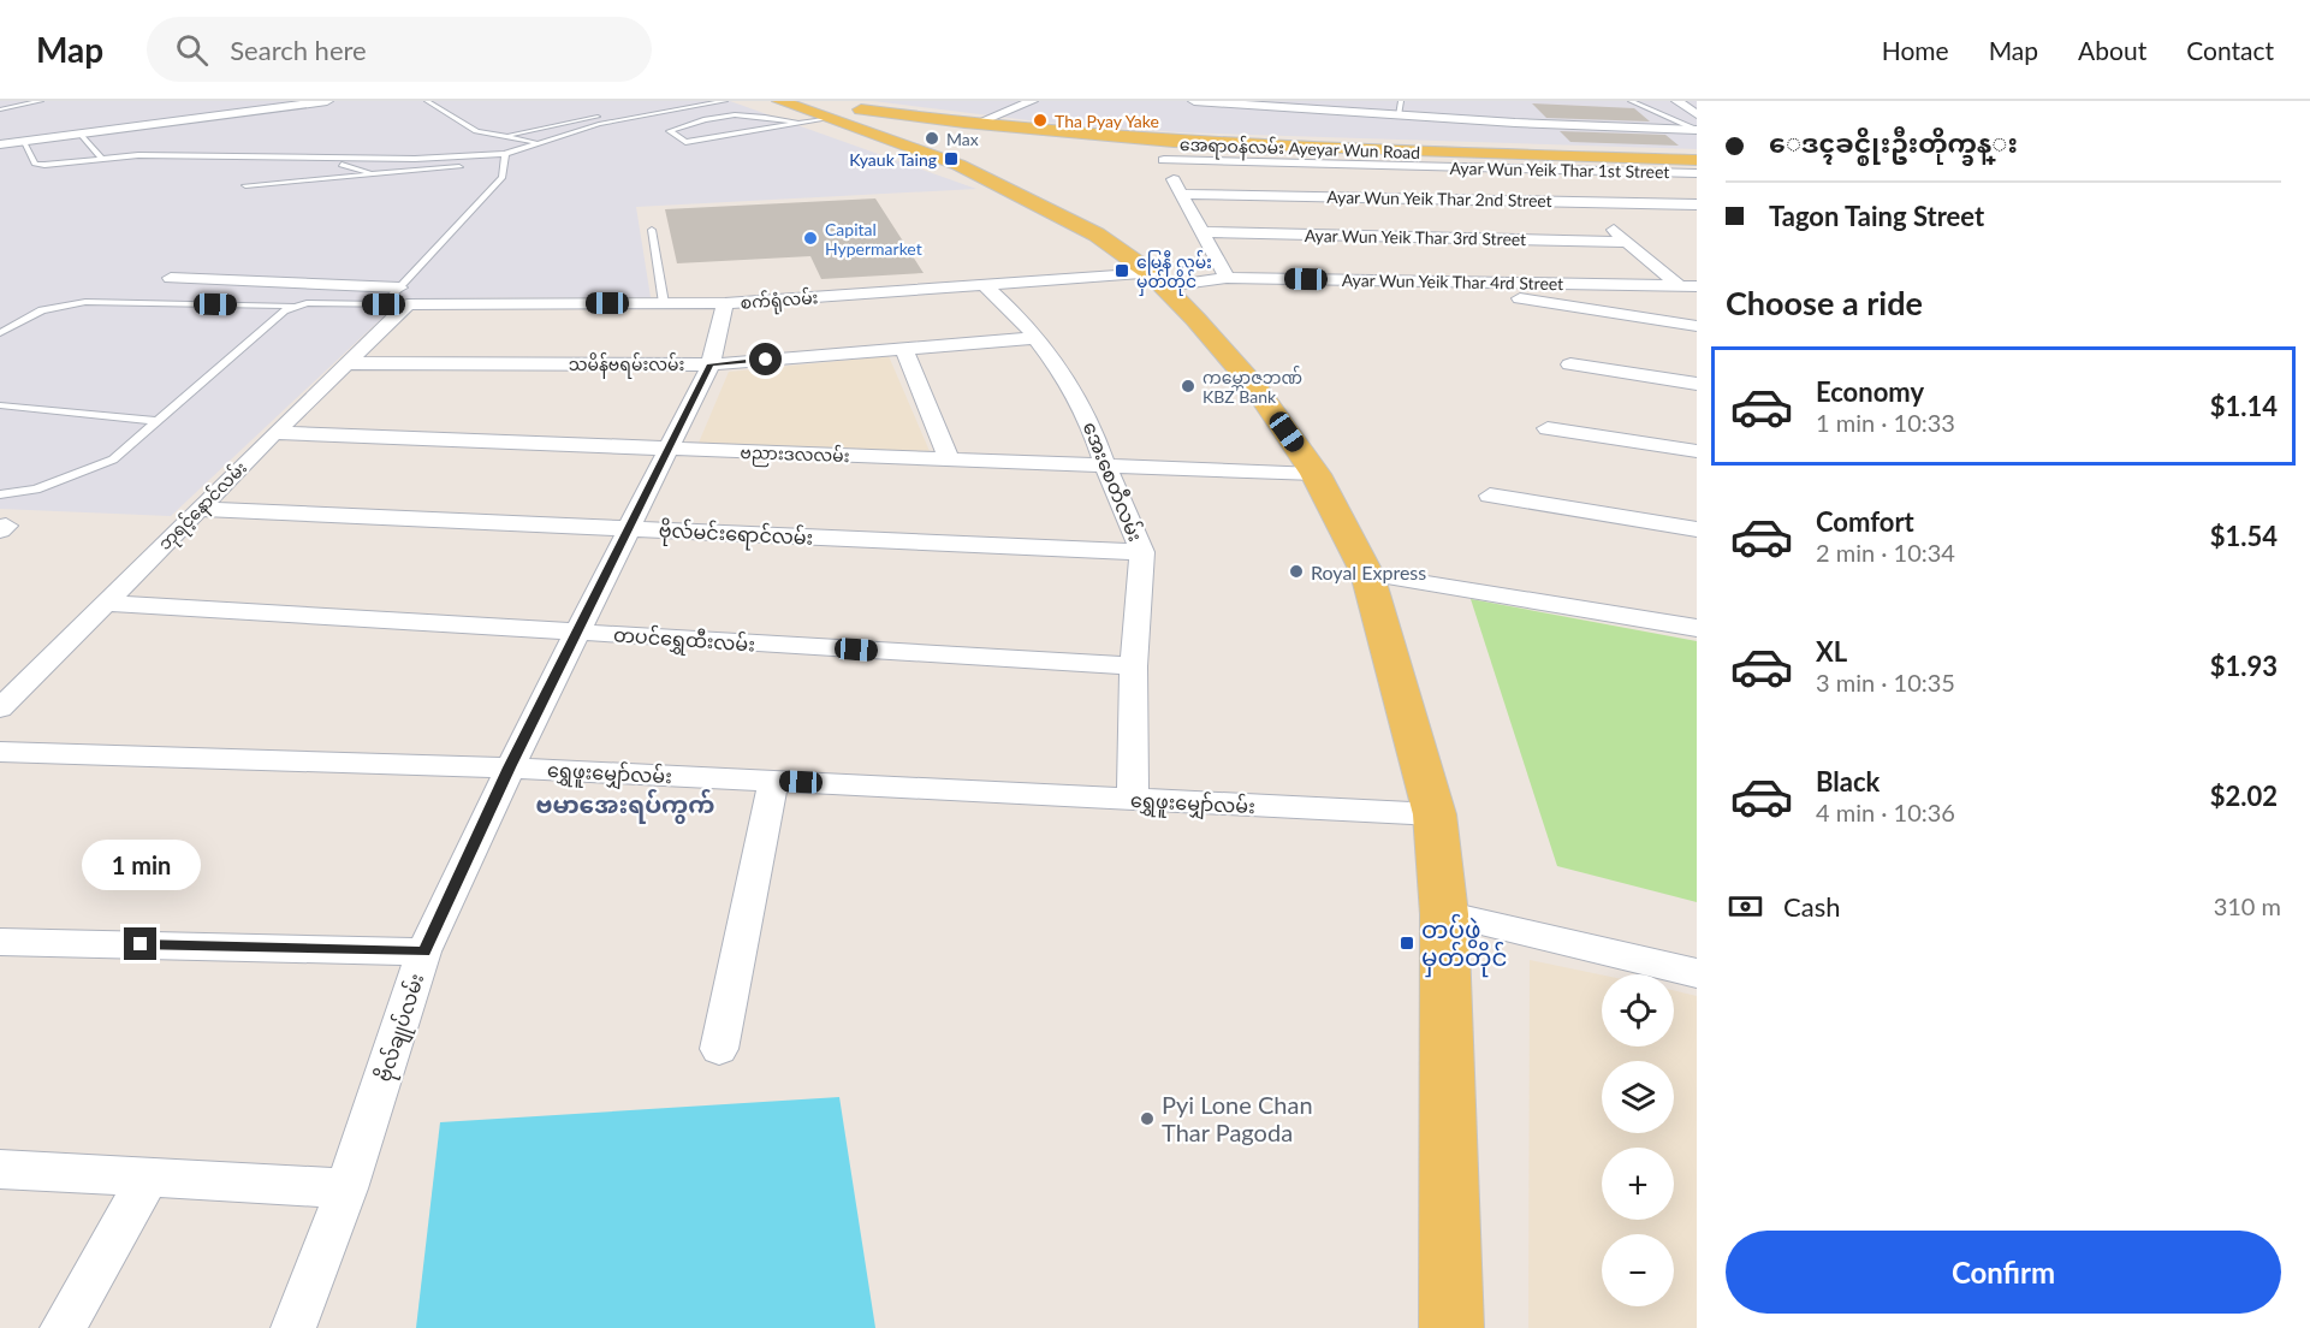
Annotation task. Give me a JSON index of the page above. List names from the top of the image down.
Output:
{
  "streets": {
    "main road": ["အေရာဝန်လမ်း Ayeyar Wun Road"],
    "street": [
      "Ayar Wun Yeik Thar 1st Street",
      "Ayar Wun Yeik Thar 2nd Street",
      "Ayar Wun Yeik Thar 3rd Street",
      "Ayar Wun Yeik Thar 4rd Street",
      "စက်ရုံလမ်း",
      "သမိန်ဗရမ်းလမ်း",
      "ဗညားဒလလမ်း",
      "အေးစေတီလမ်း",
      "ဘုရင့်နောင်လမ်း",
      "ဗိုလ်မင်းရောင်လမ်း",
      "တပင်ရွှေထီးလမ်း",
      "ရွှေဖူးမျှော်လမ်း",
      "ဗိုလ်ချုပ်လမ်း"
    ]
  },
  "crossings": [
    ["အေရာဝန်လမ်း Ayeyar Wun Road", "Ayar Wun Yeik Thar 1st Street"],
    ["Ayar Wun Yeik Thar 4rd Street", "စက်ရုံလမ်း"],
    ["စက်ရုံလမ်း", "အေးစေတီလမ်း"],
    ["စက်ရုံလမ်း", "ဘုရင့်နောင်လမ်း"],
    ["စက်ရုံလမ်း", "ဗိုလ်ချုပ်လမ်း"],
    ["သမိန်ဗရမ်းလမ်း", "အေးစေတီလမ်း"],
    ["သမိန်ဗရမ်းလမ်း", "ဘုရင့်နောင်လမ်း"],
    ["သမိန်ဗရမ်းလမ်း", "ဗိုလ်ချုပ်လမ်း"],
    ["ဗညားဒလလမ်း", "အေးစေတီလမ်း"],
    ["ဗညားဒလလမ်း", "ဘုရင့်နောင်လမ်း"],
    ["ဗညားဒလလမ်း", "ဗိုလ်ချုပ်လမ်း"],
    ["အေးစေတီလမ်း", "ဗိုလ်မင်းရောင်လမ်း"],
    ["အေးစေတီလမ်း", "တပင်ရွှေထီးလမ်း"],
    ["အေးစေတီလမ်း", "ရွှေဖူးမျှော်လမ်း"],
    ["ဘုရင့်နောင်လမ်း", "ဗိုလ်မင်းရောင်လမ်း"],
    ["ဘုရင့်နောင်လမ်း", "တပင်ရွှေထီးလမ်း"],
    ["ဗိုလ်မင်းရောင်လမ်း", "ဗိုလ်ချုပ်လမ်း"],
    ["တပင်ရွှေထီးလမ်း", "ဗိုလ်ချုပ်လမ်း"],
    ["ရွှေဖူးမျှော်လမ်း", "ဗိုလ်ချုပ်လမ်း"]
  ],
  "districts": ["ဗမာအေးရပ်ကွက်"],
  "places": {
    "other": [
      "Tha Pyay Yake",
      "Max",
      "Capital Hypermarket",
      "ကမ္ဘောဇဘဏ် KBZ Bank",
      "Royal Express",
      "Pyi Lone Chan Thar Pagoda"
    ],
    "transit": ["Kyauk Taing", "မြေနီ လမ်း မှတ်တိုင်", "တပ်ဖွဲ့ မှတ်တိုင်"]
  },
  "page": {
    "header": "Map",
    "search": "Search here",
    "nav": [
      "Home",
      "Map",
      "About",
      "Contact"
    ],
    "banner": ["ေဒၚခင္စိုးဦးတိုက္ခန္း", "Tagon Taing Street"],
    "heading": "Choose a ride",
    "list": [
      {
        "name": "Economy",
        "note": "1 min · 10:33",
        "value": "$1.14"
      },
      {
        "name": "Comfort",
        "note": "2 min · 10:34",
        "value": "$1.54"
      },
      {
        "name": "XL",
        "note": "3 min · 10:35",
        "value": "$1.93"
      },
      {
        "name": "Black",
        "note": "4 min · 10:36",
        "value": "$2.02"
      }
    ],
    "bubble": "1 min",
    "pay": ["Cash", "310 m"],
    "map_buttons": ["+", "−"],
    "buttons": "Confirm"
  }
}
